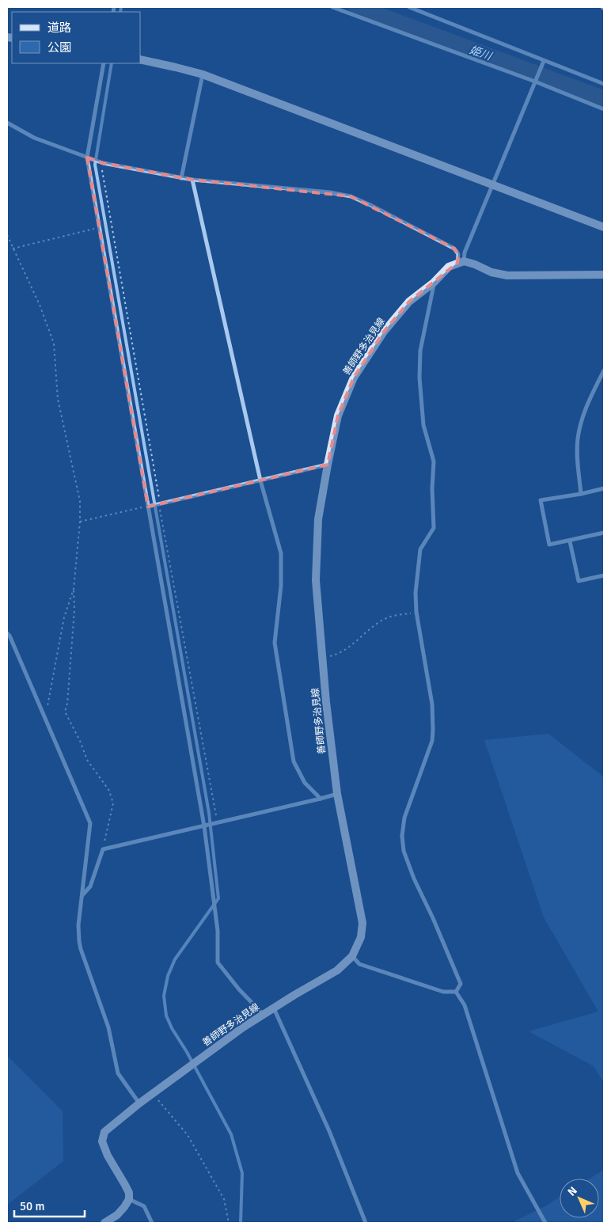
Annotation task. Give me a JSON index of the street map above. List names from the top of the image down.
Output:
{
  "streets": {
    "main road": ["善師野多治見線"]
  },
  "water": ["姫川"],
  "legend": ["道路", "公園"],
  "scale_bar": "50 m",
  "north": "top left"
}
